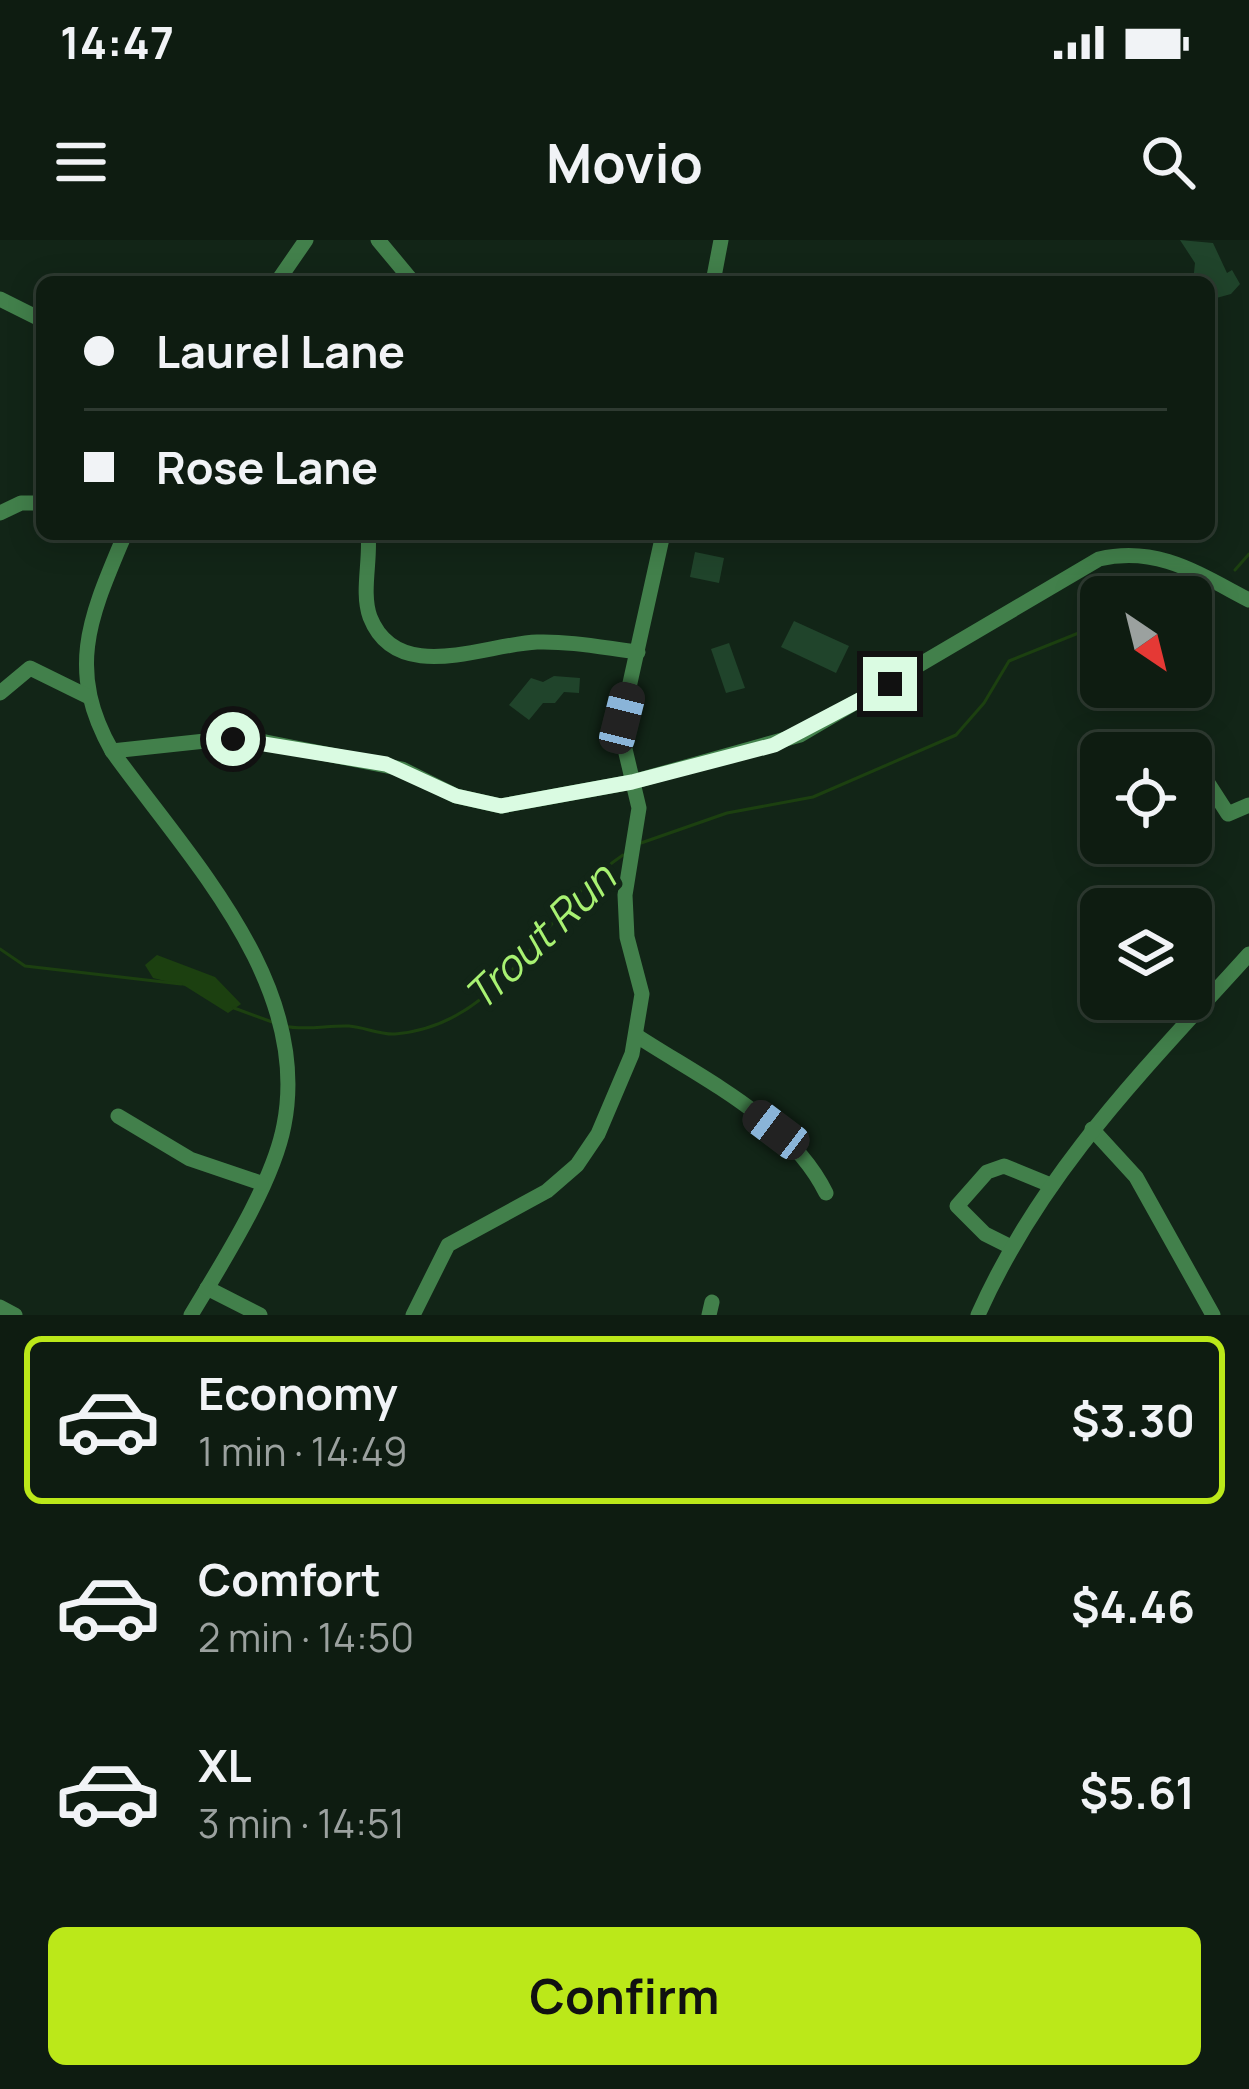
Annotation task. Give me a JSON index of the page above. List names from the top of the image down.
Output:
{
  "water": ["Trout Run"],
  "north": "bottom right",
  "page": {
    "status": "14:47",
    "header": "Movio",
    "banner": ["Laurel Lane", "Rose Lane"],
    "list": [
      {
        "name": "Economy",
        "note": "1 min · 14:49",
        "value": "$3.30"
      },
      {
        "name": "Comfort",
        "note": "2 min · 14:50",
        "value": "$4.46"
      },
      {
        "name": "XL",
        "note": "3 min · 14:51",
        "value": "$5.61"
      }
    ],
    "buttons": "Confirm"
  }
}
